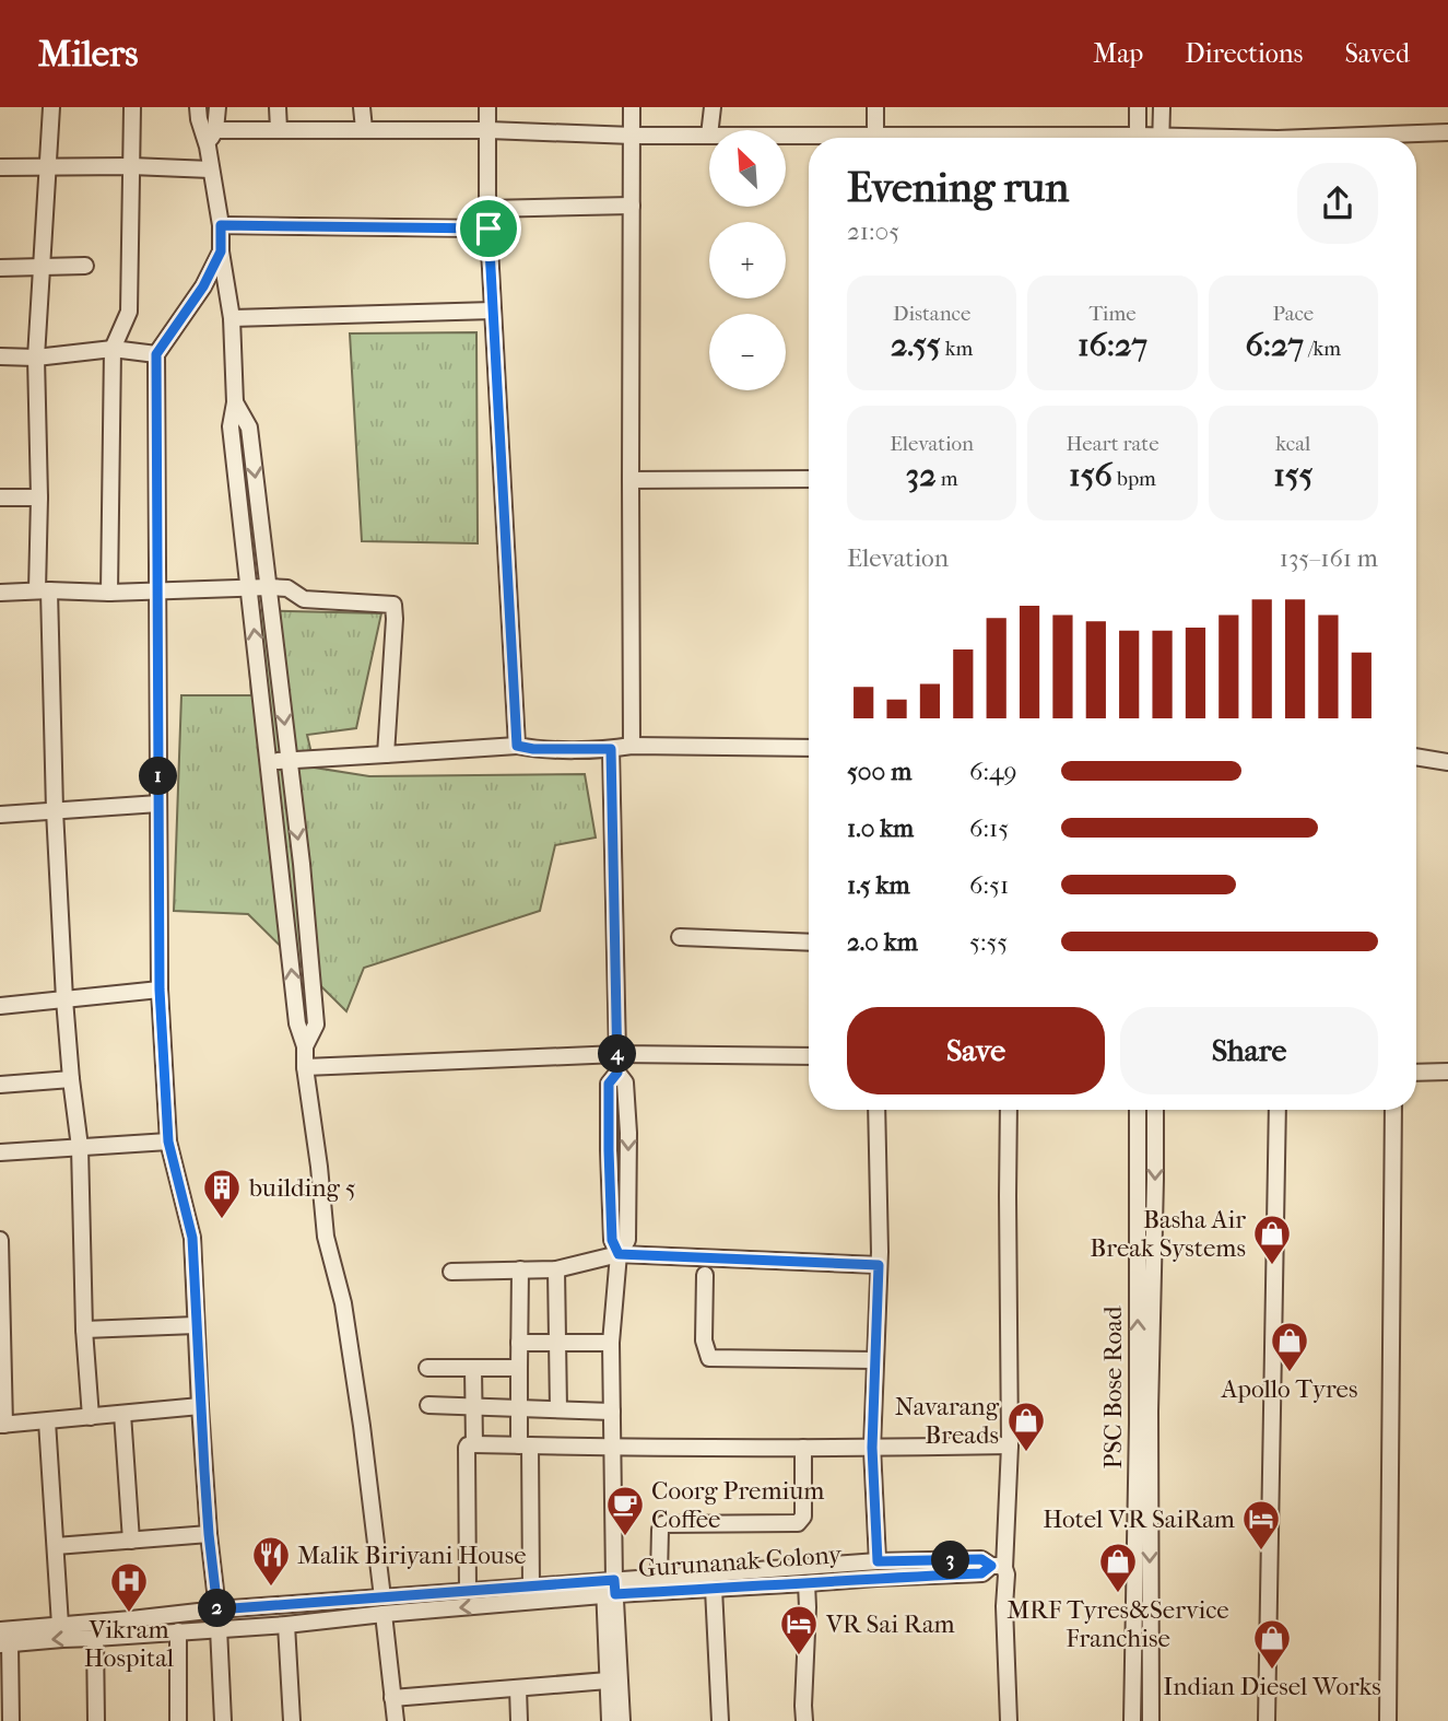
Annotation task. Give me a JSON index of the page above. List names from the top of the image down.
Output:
{
  "streets": {
    "street": ["PSC Bose Road", "Gurunanak Colony"]
  },
  "places": {
    "building": ["building 5"],
    "shop": [
      "Basha Air Break Systems",
      "Apollo Tyres",
      "Navarang Breads",
      "MRF Tyres&Service Franchise",
      "Indian Diesel Works"
    ],
    "cafe": ["Coorg Premium Coffee"],
    "hotel": ["Hotel V.R SaiRam", "VR Sai Ram"],
    "restaurant": ["Malik Biriyani House"],
    "hospital": ["Vikram Hospital"]
  },
  "north": "top left",
  "page": {
    "header": "Milers",
    "nav": ["Map", "Directions", "Saved"],
    "map_buttons": ["+", "−"],
    "heading": ["Evening run", "21:05"],
    "stats": [
      ["Distance", "2.55 km"],
      ["Time", "16:27"],
      ["Pace", "6:27 /km"],
      ["Elevation", "32 m"],
      ["Heart rate", "156 bpm"],
      ["kcal", "155"]
    ],
    "chart": ["Elevation", "135–161 m"],
    "list": [
      {
        "name": "500 m",
        "note": "6:49"
      },
      {
        "name": "1.0 km",
        "note": "6:15"
      },
      {
        "name": "1.5 km",
        "note": "6:51"
      },
      {
        "name": "2.0 km",
        "note": "5:55"
      }
    ],
    "pins": [
      "1",
      "4",
      "3",
      "2"
    ],
    "buttons": ["Save", "Share"]
  }
}
